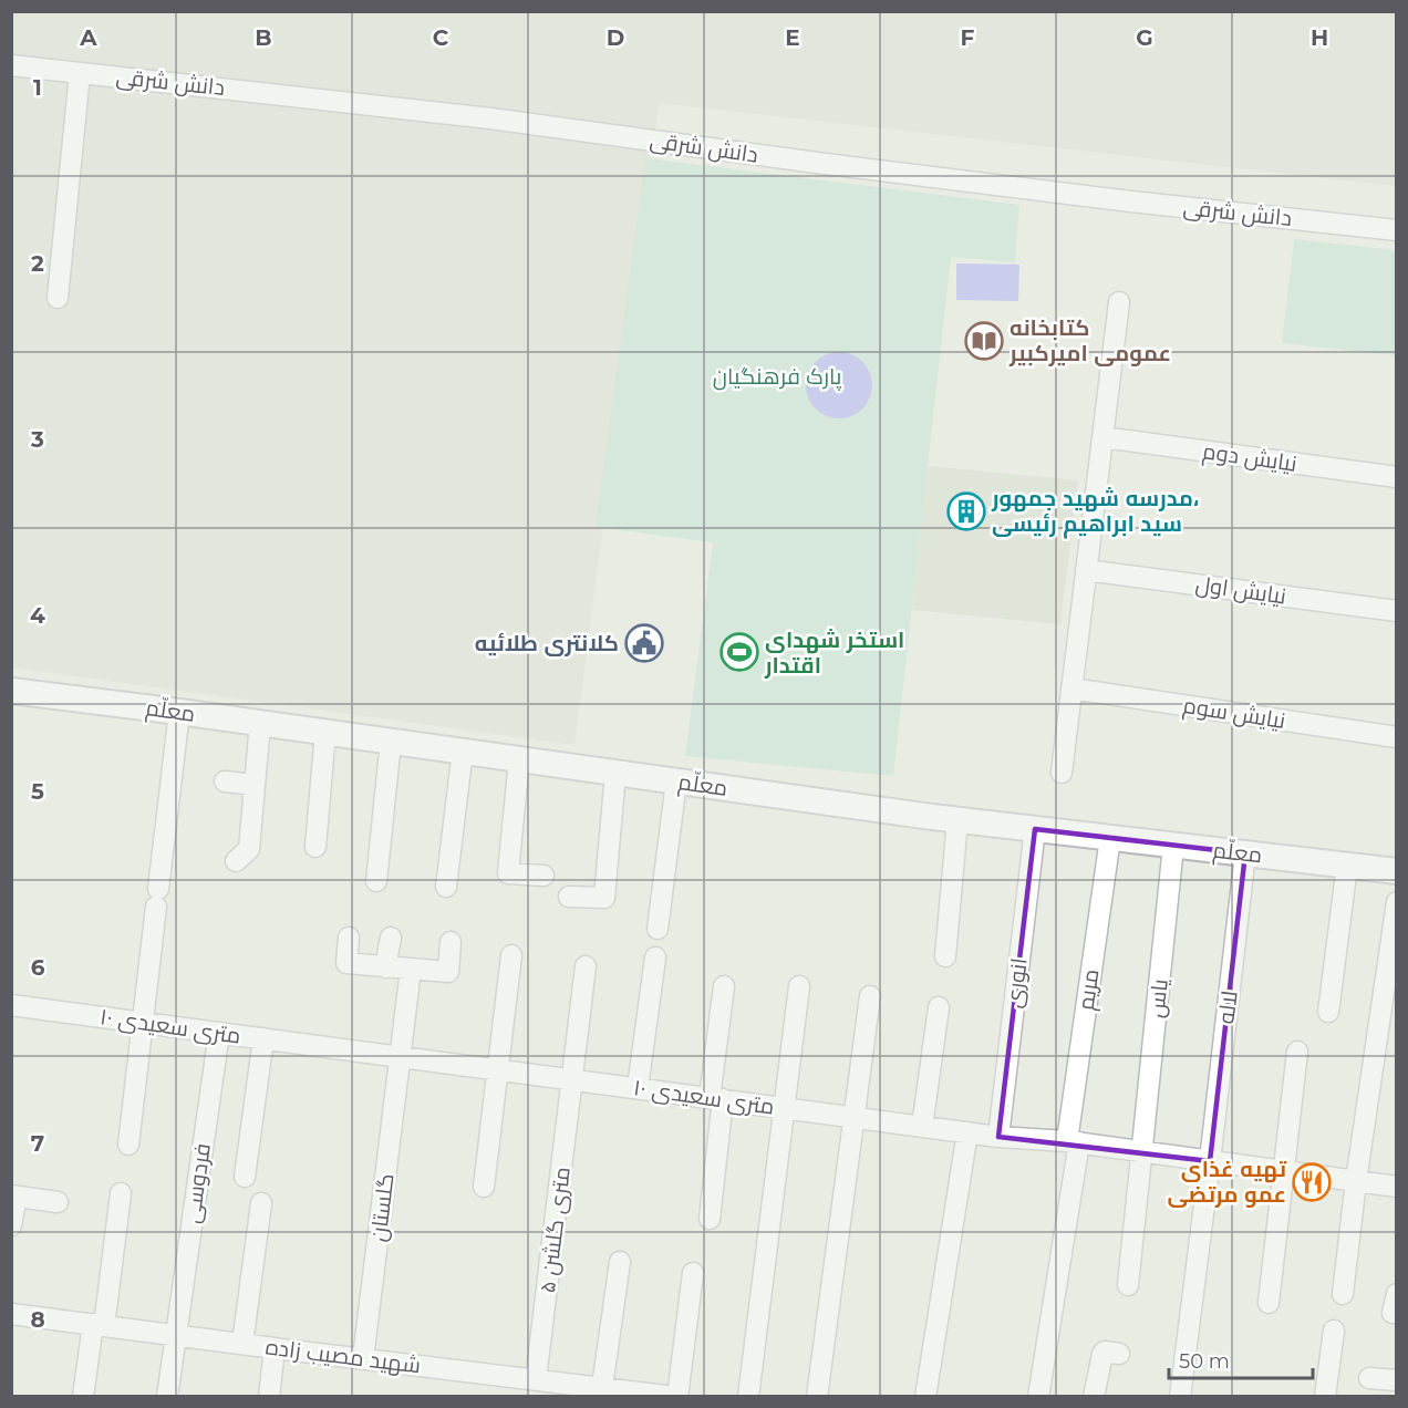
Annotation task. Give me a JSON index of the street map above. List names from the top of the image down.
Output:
{
  "streets": {
    "street": [
      "دانش شرقی",
      "نیایش دوم",
      "نیایش اول",
      "معلّم",
      "نیایش سوم",
      "انوری",
      "مریم",
      "یاس",
      "لاله",
      "۱۰ متری سعیدی",
      "فردوسی",
      "گلستان",
      "۵ متری گلشن",
      "شهید مصیب زاده"
    ]
  },
  "crossings": [
    ["معلّم", "انوری"],
    ["معلّم", "مریم"],
    ["معلّم", "یاس"],
    ["معلّم", "لاله"],
    ["انوری", "۱۰ متری سعیدی"],
    ["مریم", "۱۰ متری سعیدی"],
    ["یاس", "۱۰ متری سعیدی"],
    ["لاله", "۱۰ متری سعیدی"],
    ["۱۰ متری سعیدی", "فردوسی"],
    ["۱۰ متری سعیدی", "گلستان"],
    ["۱۰ متری سعیدی", "۵ متری گلشن"],
    ["فردوسی", "شهید مصیب زاده"],
    ["گلستان", "شهید مصیب زاده"],
    ["۵ متری گلشن", "شهید مصیب زاده"]
  ],
  "parks": ["پارک فرهنگیان"],
  "places": {
    "library": ["کتابخانه عمومی امیرکبیر"],
    "building": ["مدرسه شهید جمهور، سید ابراهیم رئیسی"],
    "public building": ["کلانتری طلائیه"],
    "sports": ["استخر شهدای اقتدار"],
    "restaurant": ["تهیه غذای عمو مرتضی"]
  },
  "scale_bar": "50 m",
  "grid": {
    "columns": [
      "A",
      "B",
      "C",
      "D",
      "E",
      "F",
      "G",
      "H"
    ],
    "rows": [
      "1",
      "2",
      "3",
      "4",
      "5",
      "6",
      "7",
      "8"
    ]
  }
}
